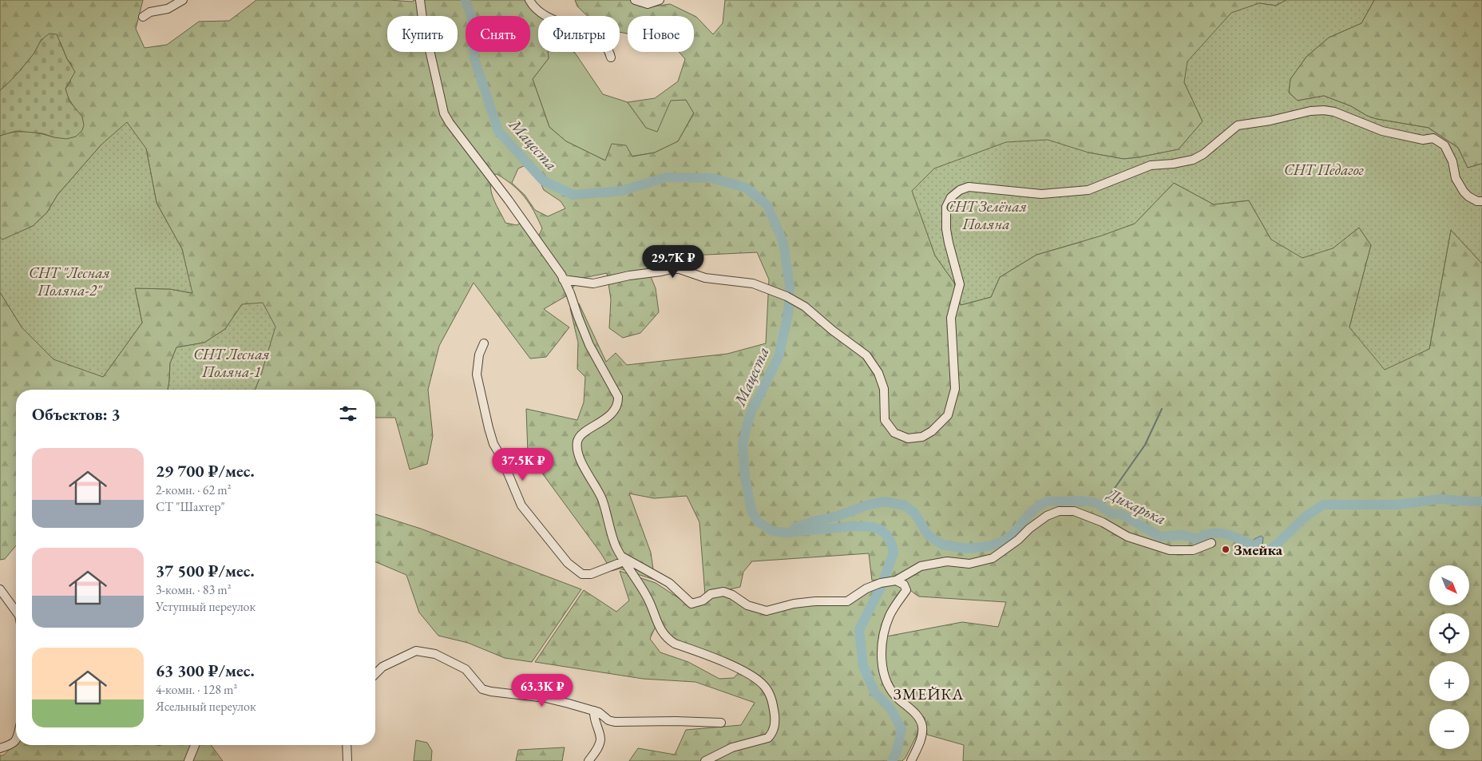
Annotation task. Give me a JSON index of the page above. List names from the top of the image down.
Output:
{
  "districts": ["ЗМЕЙКА"],
  "water": ["Мацеста", "Дикарька"],
  "parks": [
    "СНТ Педагог",
    "СНТ Зелёная Поляна",
    "СНТ \"Лесная Поляна-2\"",
    "СНТ Лесная Поляна-1"
  ],
  "places": ["Змейка"],
  "north": "bottom right",
  "page": {
    "chip": [
      "Купить",
      "Снять",
      "Фильтры",
      "Новое"
    ],
    "price": ["29.7K ₽", "37.5K ₽", "63.3K ₽"],
    "heading": "Объектов: 3",
    "list": [
      {
        "name": "29 700 ₽/мес.",
        "note": "2-комн. · 62 m² · СТ \"Шахтер\""
      },
      {
        "name": "37 500 ₽/мес.",
        "note": "3-комн. · 83 m² · Уступный переулок"
      },
      {
        "name": "63 300 ₽/мес.",
        "note": "4-комн. · 128 m² · Ясельный переулок"
      }
    ],
    "map_buttons": ["+", "−"]
  }
}
